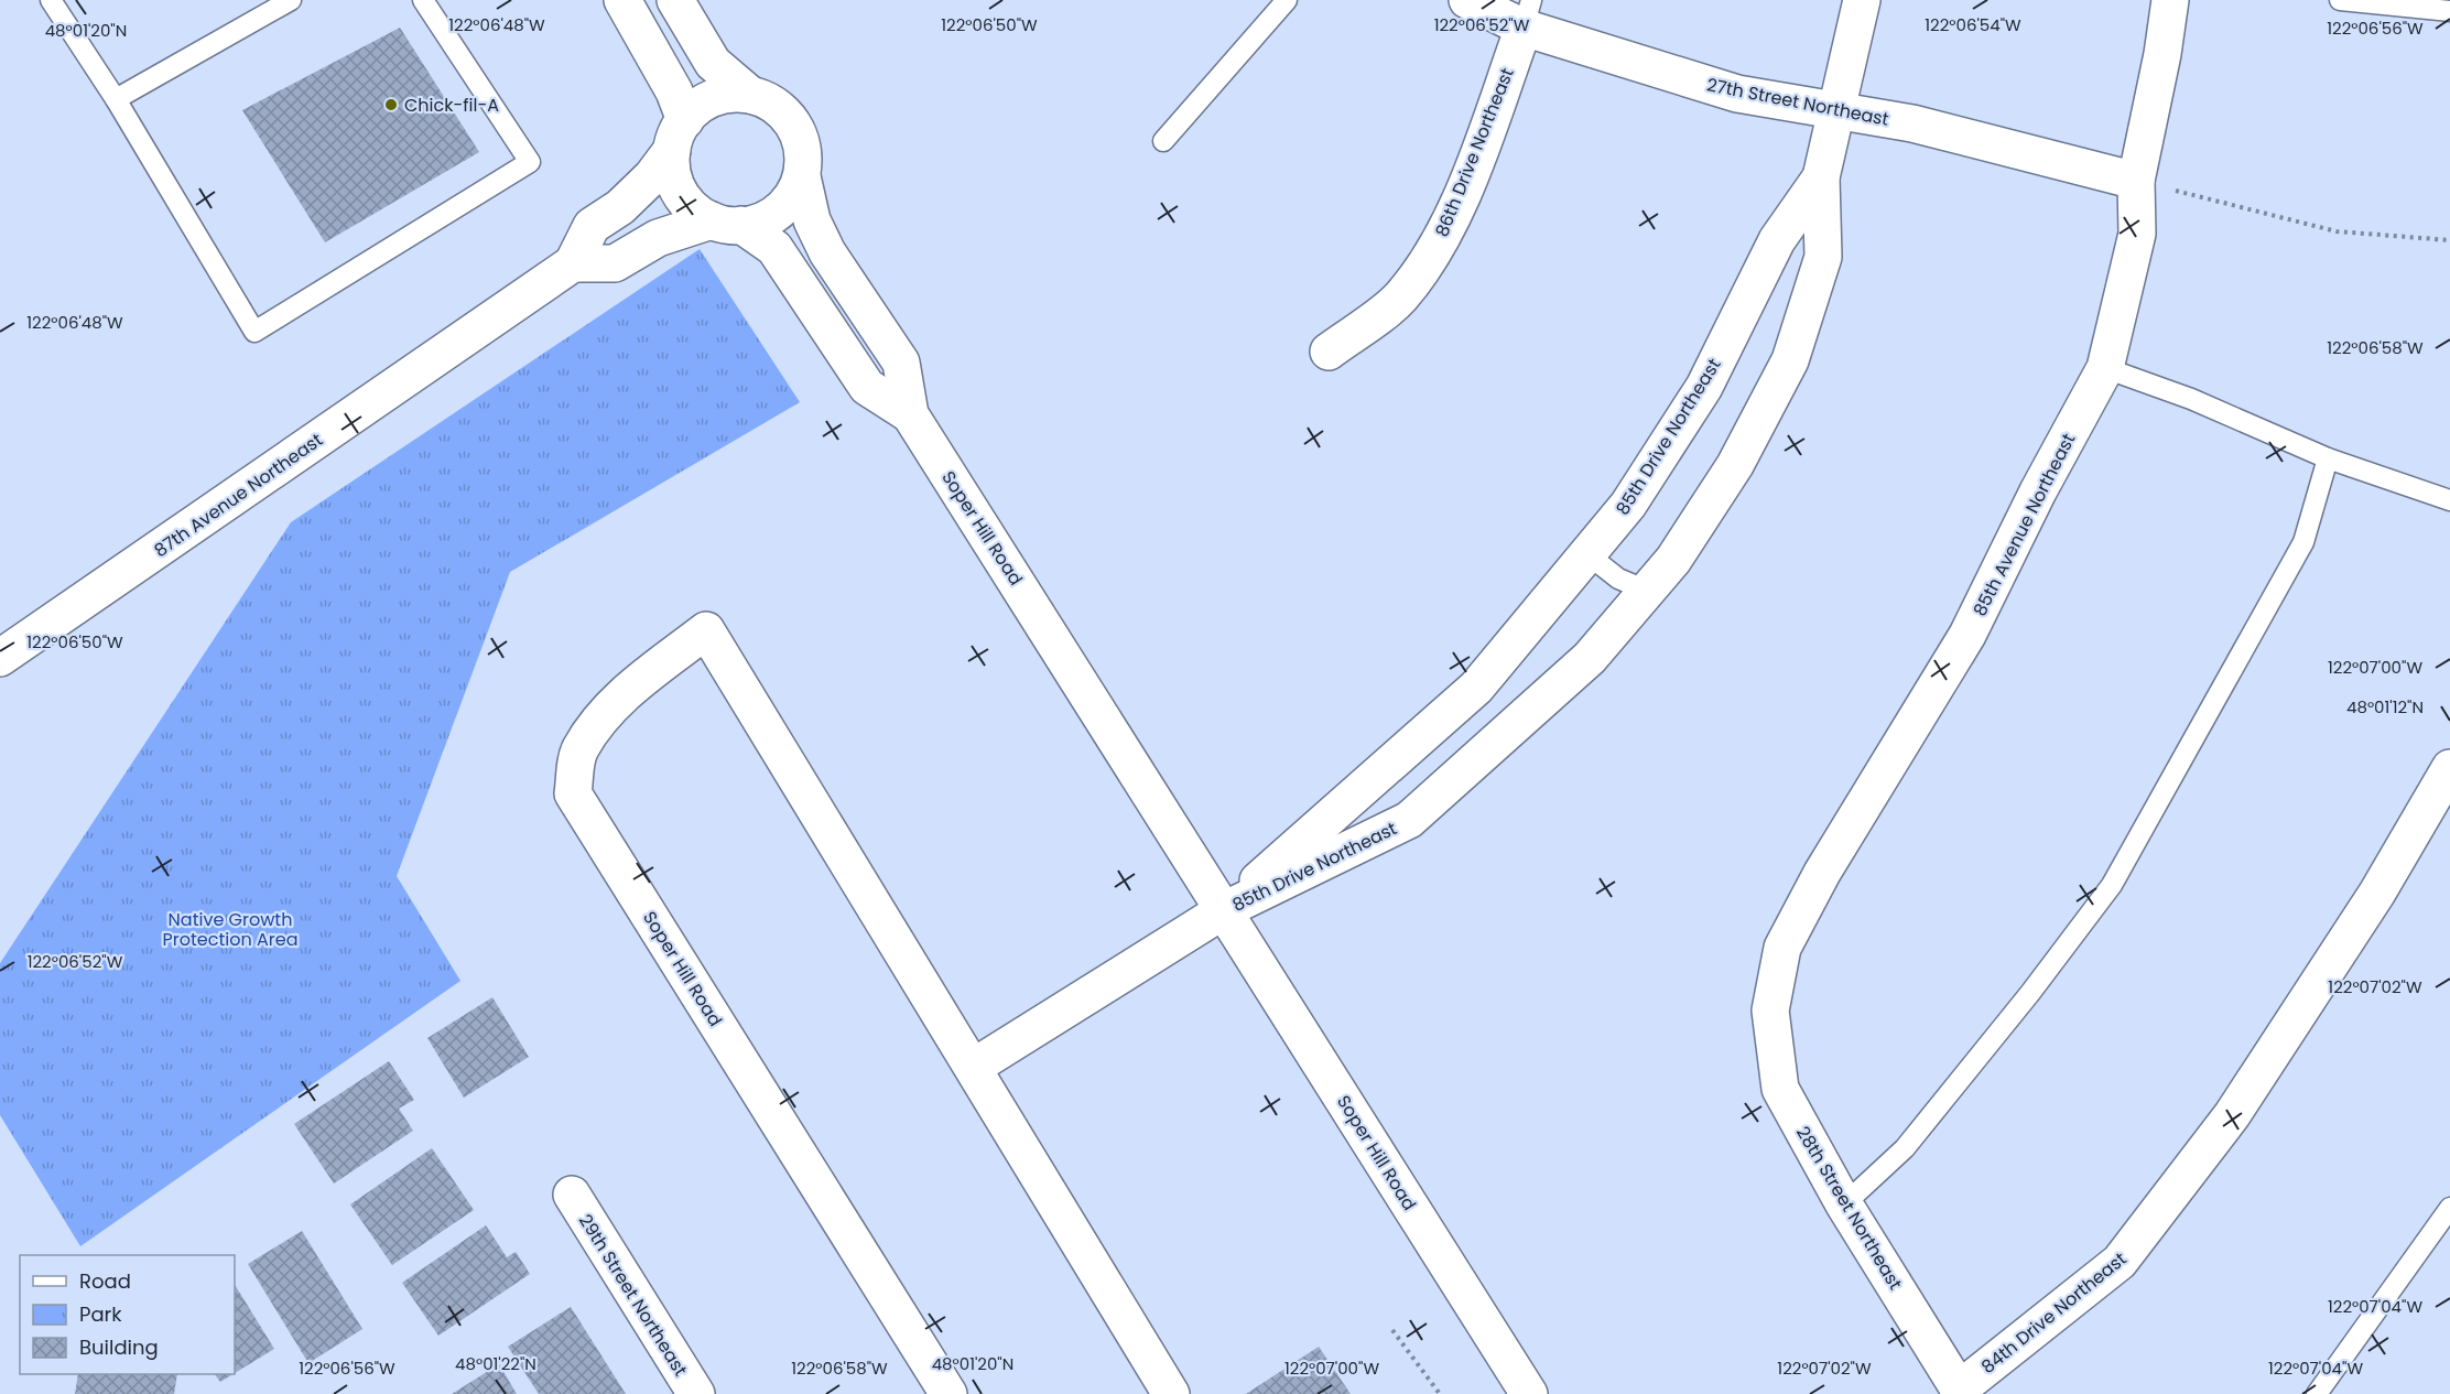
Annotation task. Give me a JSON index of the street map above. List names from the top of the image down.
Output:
{
  "streets": {
    "street": [
      "27th Street Northeast",
      "86th Drive Northeast",
      "85th Drive Northeast",
      "87th Avenue Northeast",
      "85th Avenue Northeast",
      "Soper Hill Road",
      "28th Street Northeast",
      "29th Street Northeast",
      "84th Drive Northeast"
    ]
  },
  "crossings": [
    ["27th Street Northeast", "86th Drive Northeast"],
    ["27th Street Northeast", "85th Drive Northeast"],
    ["27th Street Northeast", "85th Avenue Northeast"],
    ["85th Drive Northeast", "Soper Hill Road"],
    ["85th Avenue Northeast", "28th Street Northeast"],
    ["28th Street Northeast", "84th Drive Northeast"]
  ],
  "parks": ["Native Growth Protection Area"],
  "places": ["Chick-fil-A"],
  "legend": ["Road", "Park", "Building"],
  "coordinates": [
    "122°06'48\"W",
    "122°06'50\"W",
    "122°06'52\"W",
    "122°06'54\"W",
    "122°06'56\"W",
    "48°01'20\"N",
    "122°06'58\"W",
    "122°07'00\"W",
    "48°01'12\"N",
    "122°07'02\"W",
    "122°07'04\"W",
    "48°01'22\"N"
  ]
}
